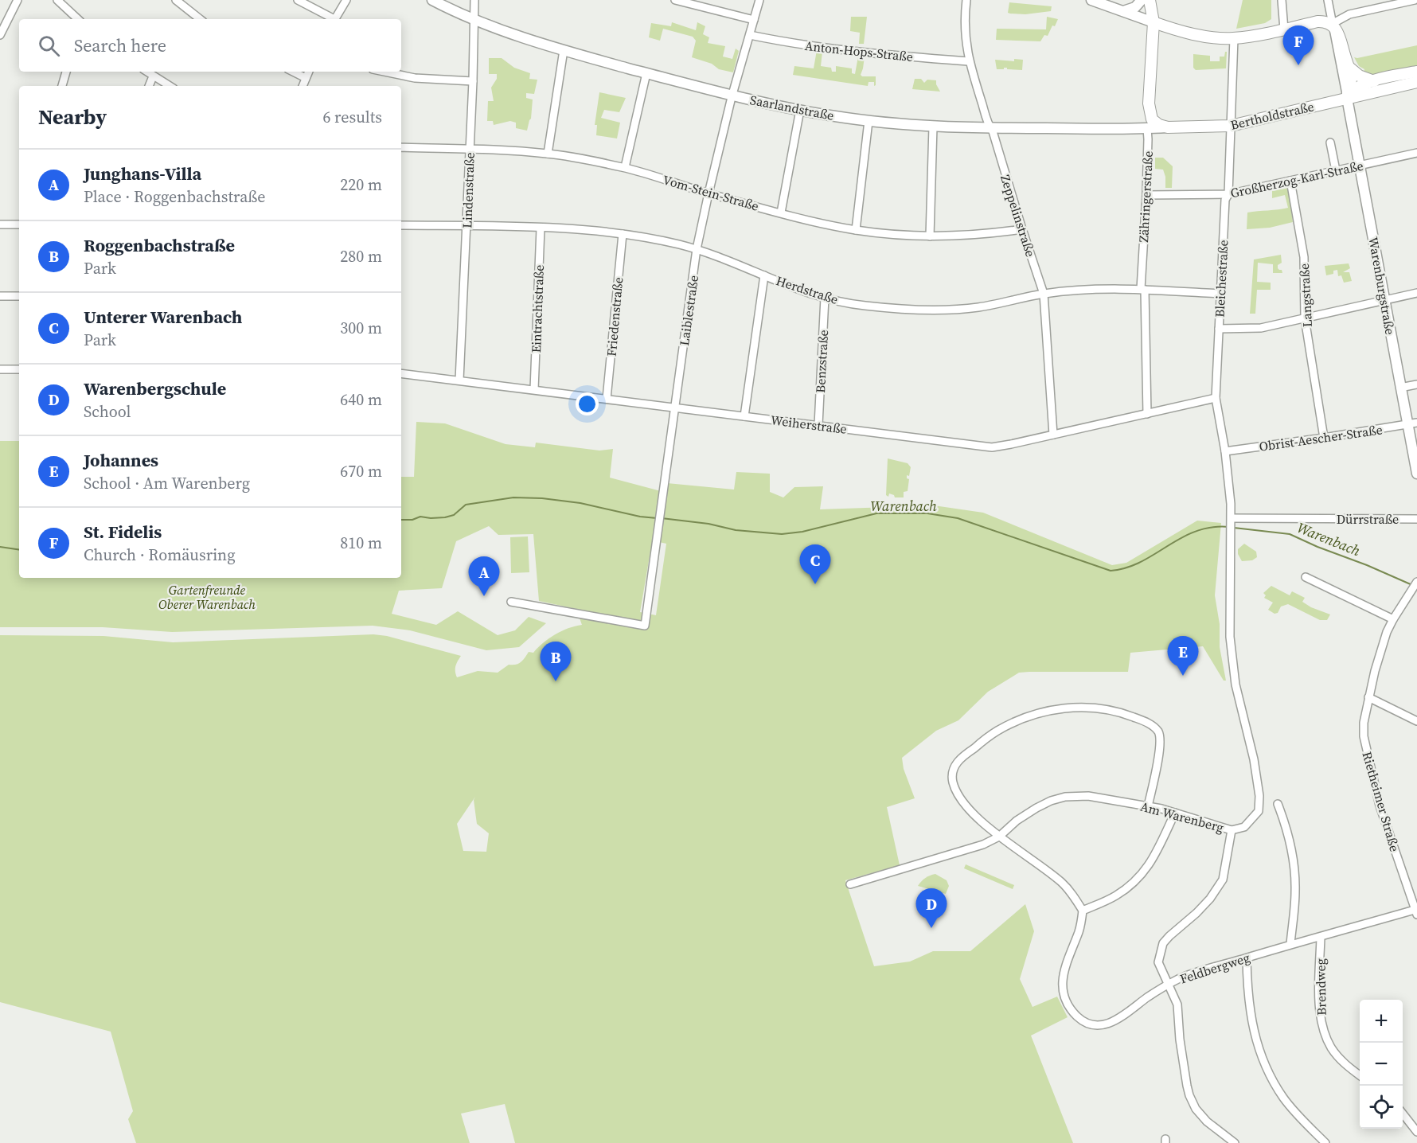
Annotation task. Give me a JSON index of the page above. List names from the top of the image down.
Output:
{
  "streets": {
    "main road": ["Bertholdstraße", "Zähringerstraße", "Warenburgstraße"],
    "street": [
      "Anton-Hops-Straße",
      "Saarlandstraße",
      "Großherzog-Karl-Straße",
      "Lindenstraße",
      "Vom-Stein-Straße",
      "Zeppelinstraße",
      "Bleichestraße",
      "Herdstraße",
      "Langstraße",
      "Eintrachtstraße",
      "Laiblestraße",
      "Friedenstraße",
      "Benzstraße",
      "Weiherstraße",
      "Obrist-Aescher-Straße",
      "Dürrstraße",
      "Rietheimer Straße",
      "Am Warenberg",
      "Feldbergweg",
      "Brendweg"
    ]
  },
  "crossings": [
    ["Anton-Hops-Straße", "Zeppelinstraße"],
    ["Anton-Hops-Straße", "Laiblestraße"],
    ["Saarlandstraße", "Bertholdstraße"],
    ["Saarlandstraße", "Lindenstraße"],
    ["Saarlandstraße", "Zähringerstraße"],
    ["Saarlandstraße", "Zeppelinstraße"],
    ["Saarlandstraße", "Laiblestraße"],
    ["Bertholdstraße", "Zähringerstraße"],
    ["Bertholdstraße", "Bleichestraße"],
    ["Bertholdstraße", "Warenburgstraße"],
    ["Großherzog-Karl-Straße", "Zähringerstraße"],
    ["Großherzog-Karl-Straße", "Bleichestraße"],
    ["Großherzog-Karl-Straße", "Warenburgstraße"],
    ["Großherzog-Karl-Straße", "Langstraße"],
    ["Lindenstraße", "Vom-Stein-Straße"],
    ["Lindenstraße", "Herdstraße"],
    ["Lindenstraße", "Weiherstraße"],
    ["Vom-Stein-Straße", "Zeppelinstraße"],
    ["Vom-Stein-Straße", "Laiblestraße"],
    ["Zähringerstraße", "Herdstraße"],
    ["Zähringerstraße", "Weiherstraße"],
    ["Zeppelinstraße", "Herdstraße"],
    ["Zeppelinstraße", "Weiherstraße"],
    ["Bleichestraße", "Herdstraße"],
    ["Bleichestraße", "Weiherstraße"],
    ["Bleichestraße", "Obrist-Aescher-Straße"],
    ["Bleichestraße", "Dürrstraße"],
    ["Bleichestraße", "Am Warenberg"],
    ["Warenburgstraße", "Obrist-Aescher-Straße"],
    ["Herdstraße", "Eintrachtstraße"],
    ["Herdstraße", "Laiblestraße"],
    ["Herdstraße", "Friedenstraße"],
    ["Herdstraße", "Benzstraße"],
    ["Langstraße", "Obrist-Aescher-Straße"],
    ["Eintrachtstraße", "Weiherstraße"],
    ["Laiblestraße", "Weiherstraße"],
    ["Friedenstraße", "Weiherstraße"],
    ["Benzstraße", "Weiherstraße"],
    ["Dürrstraße", "Am Warenberg"],
    ["Rietheimer Straße", "Feldbergweg"],
    ["Feldbergweg", "Brendweg"]
  ],
  "water": ["Warenbach"],
  "parks": ["Gartenfreunde Oberer Warenbach"],
  "page": {
    "search": "Search here",
    "pins": [
      "F",
      "C",
      "A",
      "E",
      "B",
      "D"
    ],
    "heading": ["Nearby", "6 results"],
    "list": [
      {
        "mark": "A",
        "name": "Junghans-Villa",
        "note": "Place · Roggenbachstraße",
        "value": "220 m"
      },
      {
        "mark": "B",
        "name": "Roggenbachstraße",
        "note": "Park",
        "value": "280 m"
      },
      {
        "mark": "C",
        "name": "Unterer Warenbach",
        "note": "Park",
        "value": "300 m"
      },
      {
        "mark": "D",
        "name": "Warenbergschule",
        "note": "School",
        "value": "640 m"
      },
      {
        "mark": "E",
        "name": "Johannes",
        "note": "School · Am Warenberg",
        "value": "670 m"
      },
      {
        "mark": "F",
        "name": "St. Fidelis",
        "note": "Church · Romäusring",
        "value": "810 m"
      }
    ],
    "map_buttons": ["+", "−"]
  }
}
